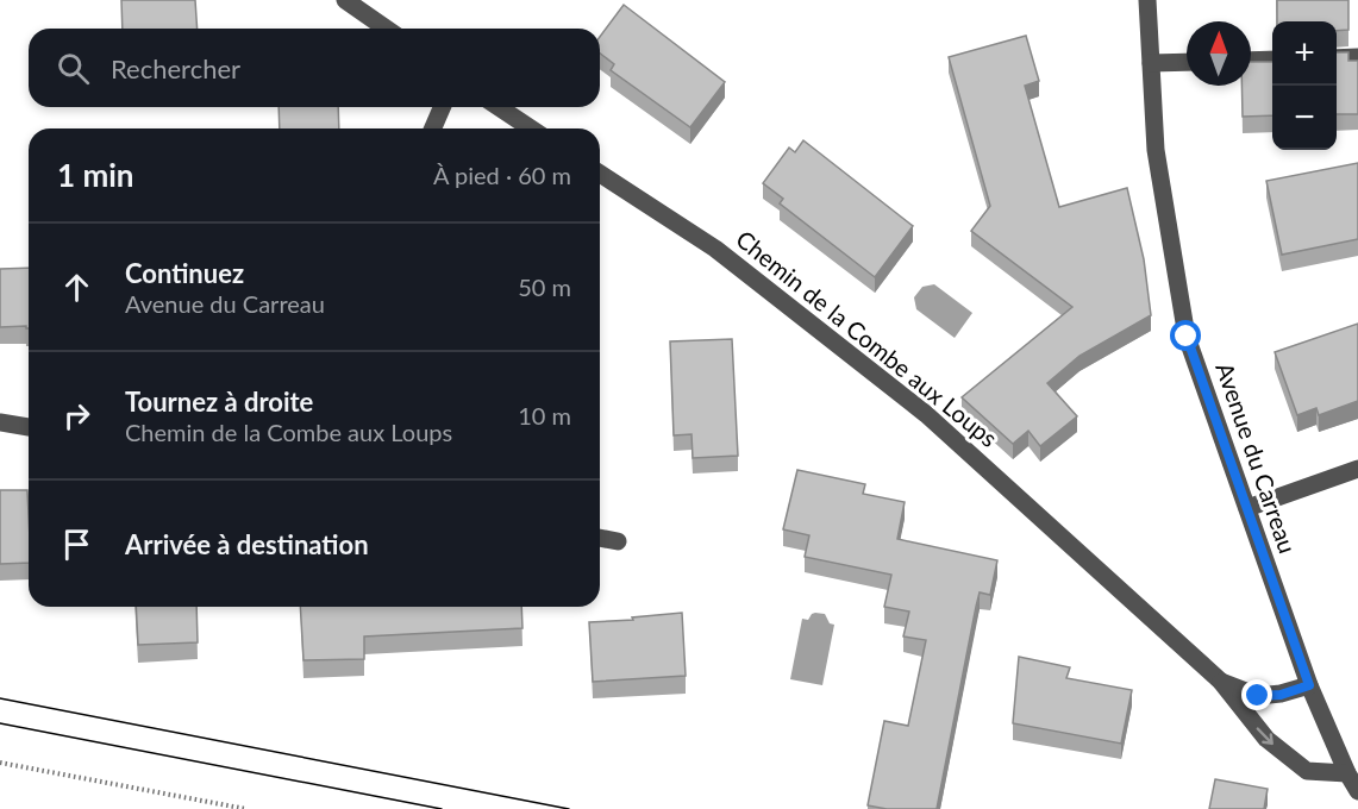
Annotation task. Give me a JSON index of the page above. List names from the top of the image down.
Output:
{
  "streets": {
    "street": ["Chemin de la Combe aux Loups", "Avenue du Carreau"]
  },
  "crossings": [
    ["Chemin de la Combe aux Loups", "Avenue du Carreau"]
  ],
  "north": "top",
  "page": {
    "map_buttons": ["+", "−"],
    "search": "Rechercher",
    "heading": ["1 min", "À pied · 60 m"],
    "list": [
      ["Continuez", "Avenue du Carreau", "50 m"],
      ["Tournez à droite", "Chemin de la Combe aux Loups", "10 m"],
      "Arrivée à destination"
    ]
  }
}
